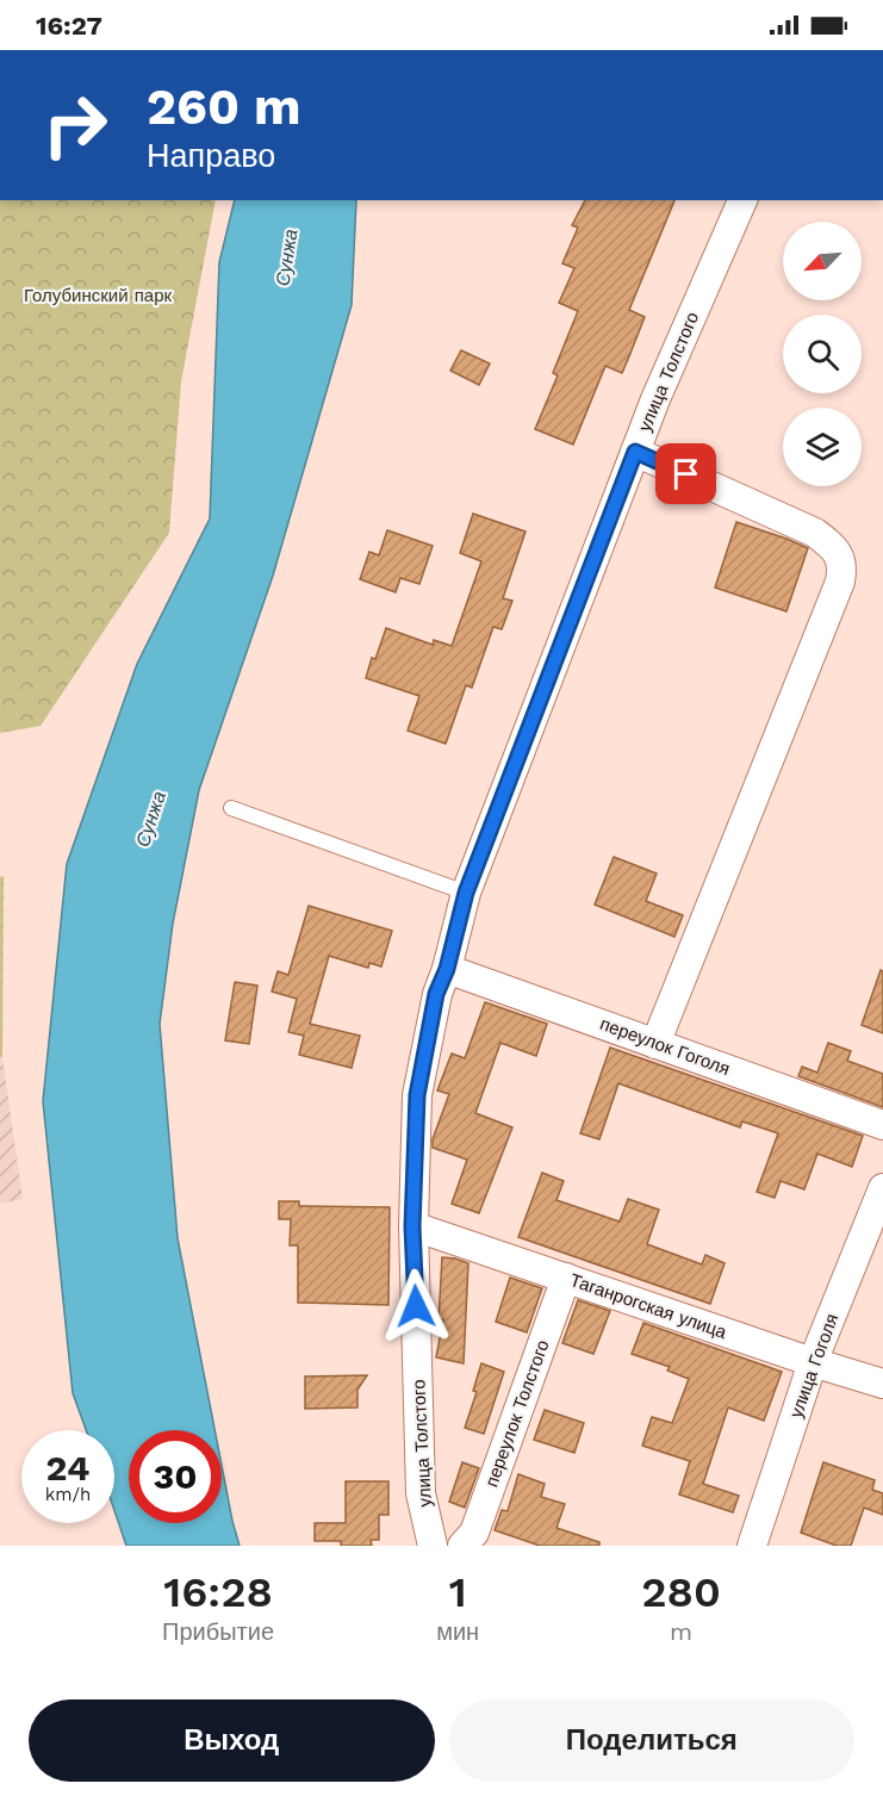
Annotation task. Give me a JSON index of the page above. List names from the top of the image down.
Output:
{
  "streets": {
    "street": [
      "улица Толстого",
      "переулок Гоголя",
      "Таганрогская улица",
      "улица Гоголя",
      "переулок Толстого"
    ]
  },
  "crossings": [
    ["улица Толстого", "переулок Гоголя"],
    ["улица Толстого", "Таганрогская улица"],
    ["Таганрогская улица", "улица Гоголя"],
    ["Таганрогская улица", "переулок Толстого"]
  ],
  "water": ["Сунжа"],
  "parks": ["Голубинский парк"],
  "north": "bottom left",
  "page": {
    "status": "16:27",
    "turn": ["260 m", "Направо"],
    "speed": "24 km/h",
    "limit": "30",
    "eta": [
      "16:28",
      "Прибытие",
      "1",
      "мин",
      "280",
      "m"
    ],
    "buttons": ["Выход", "Поделиться"]
  }
}
